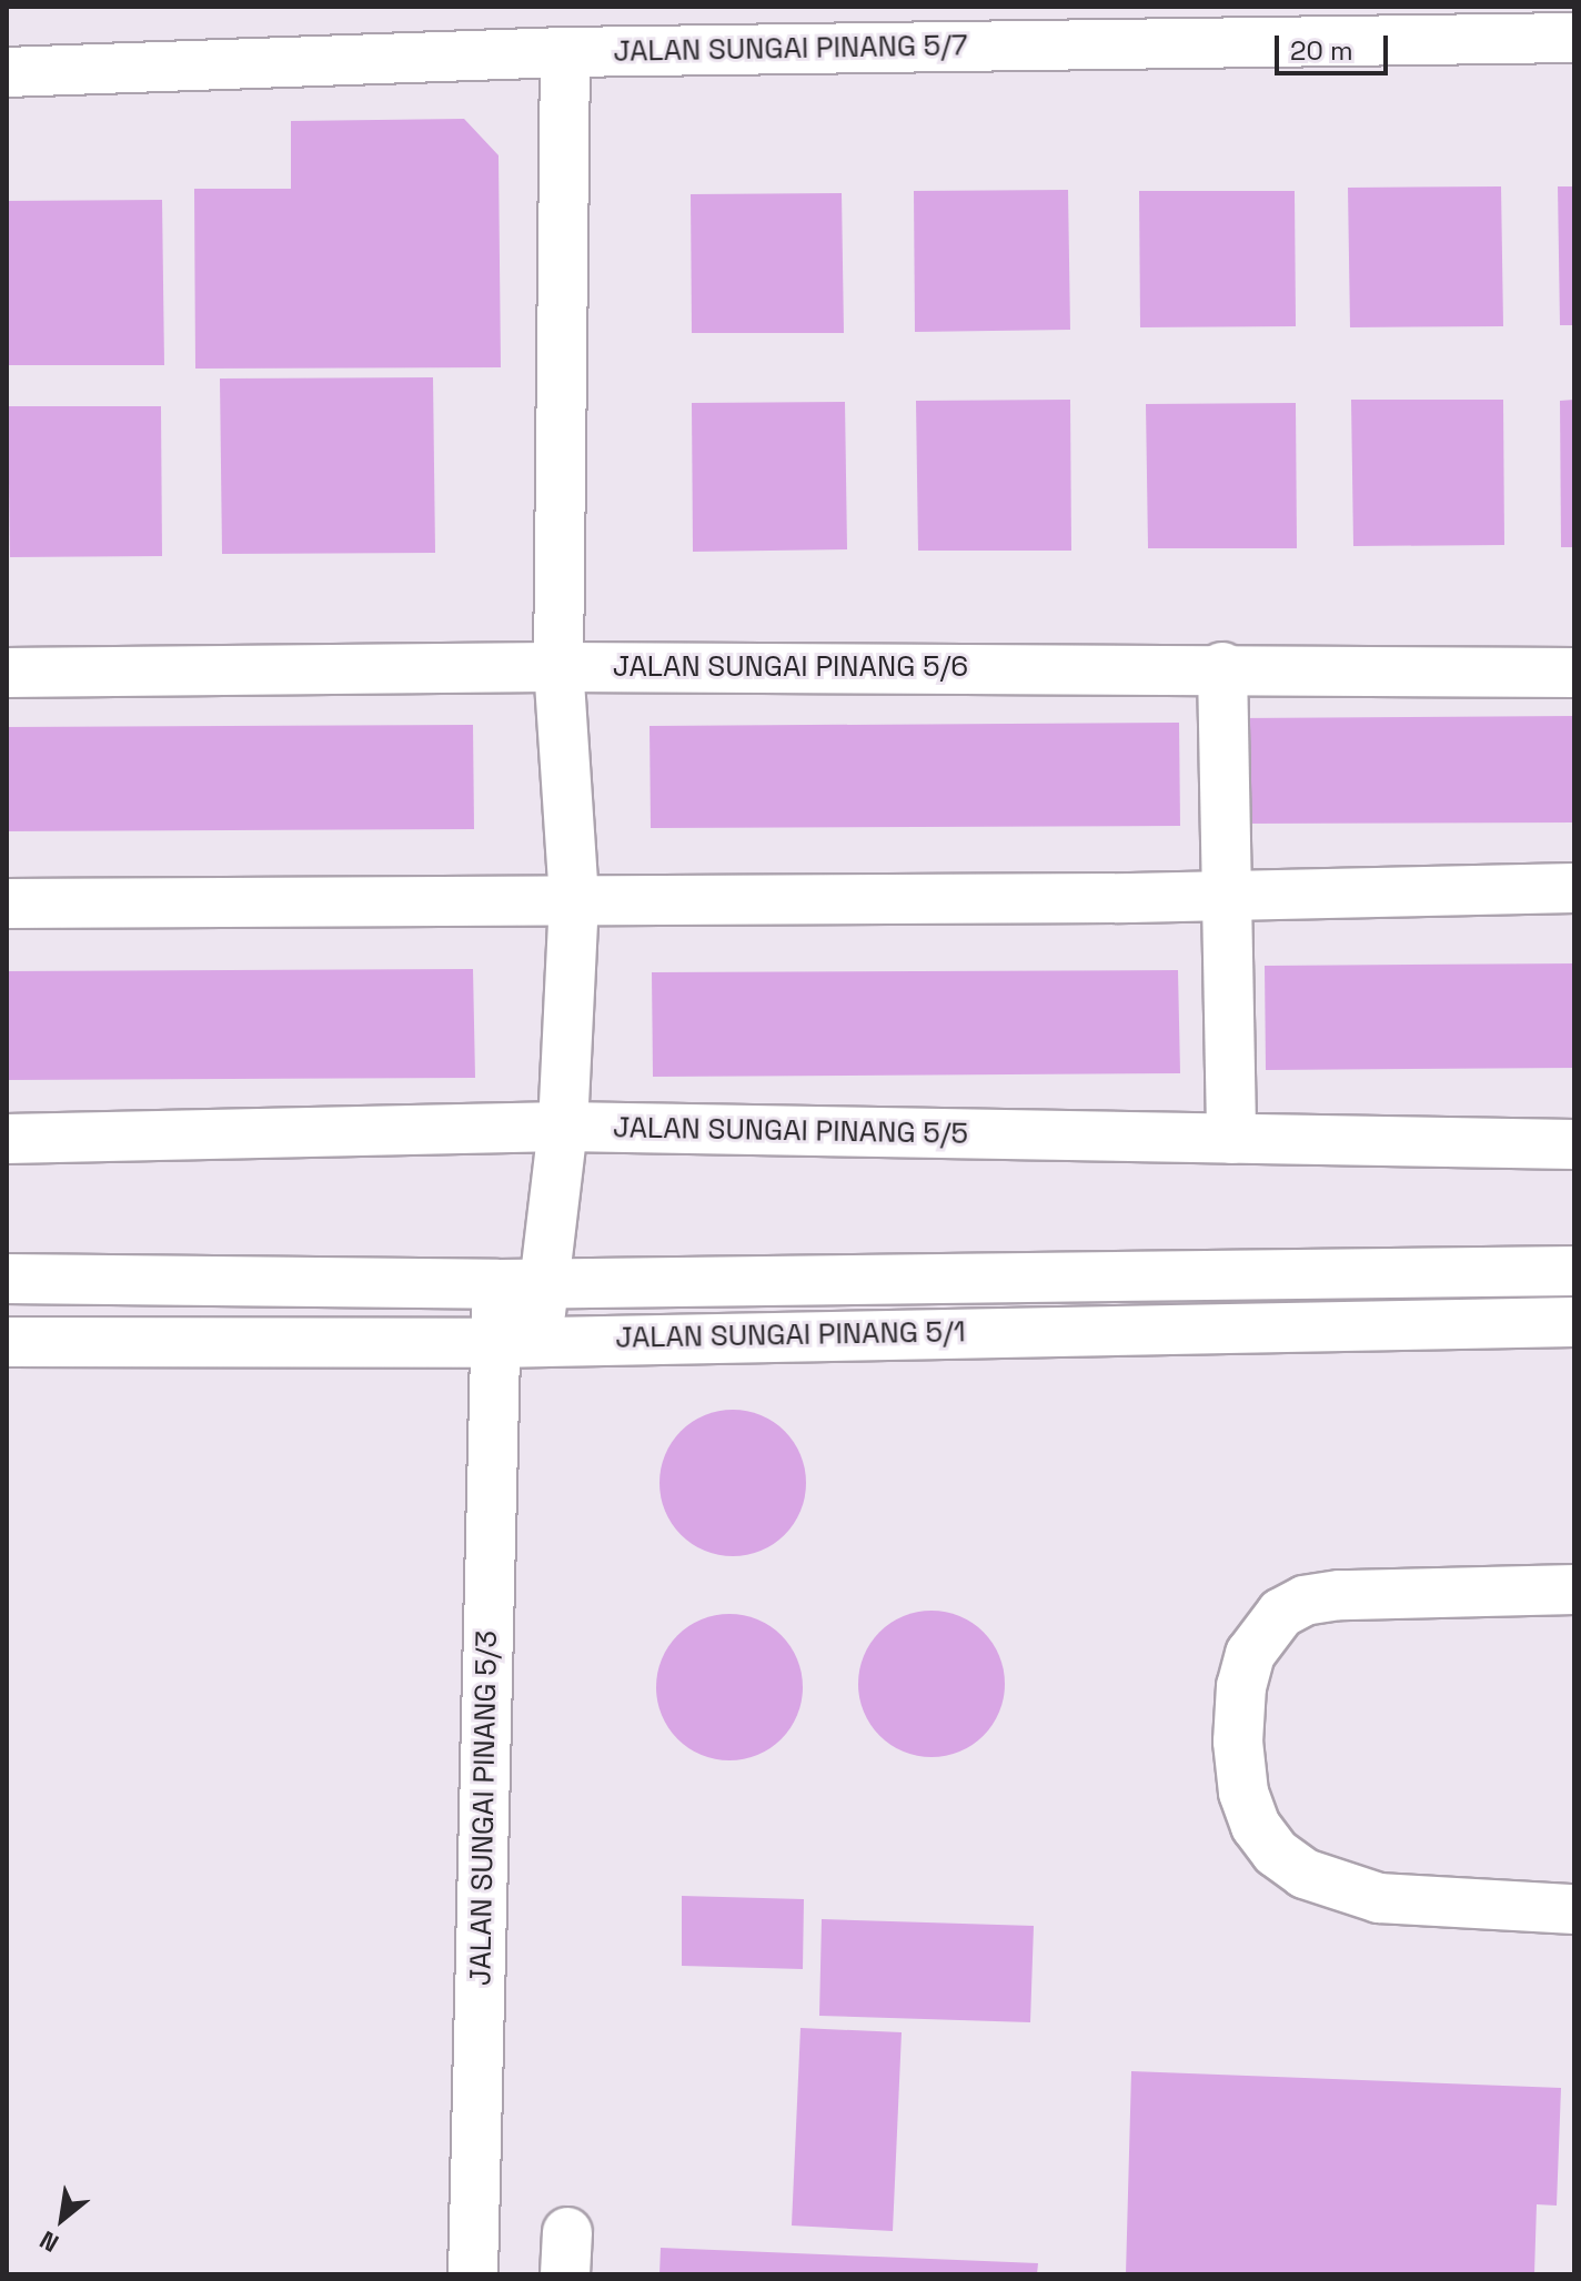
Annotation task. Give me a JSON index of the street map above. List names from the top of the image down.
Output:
{
  "streets": {
    "street": [
      "JALAN SUNGAI PINANG 5/7",
      "JALAN SUNGAI PINANG 5/6",
      "JALAN SUNGAI PINANG 5/5",
      "JALAN SUNGAI PINANG 5/1",
      "JALAN SUNGAI PINANG 5/3"
    ]
  },
  "crossings": [
    ["JALAN SUNGAI PINANG 5/7", "JALAN SUNGAI PINANG 5/3"],
    ["JALAN SUNGAI PINANG 5/6", "JALAN SUNGAI PINANG 5/3"],
    ["JALAN SUNGAI PINANG 5/5", "JALAN SUNGAI PINANG 5/3"],
    ["JALAN SUNGAI PINANG 5/1", "JALAN SUNGAI PINANG 5/3"]
  ],
  "scale_bar": "20 m",
  "north": "bottom left"
}
